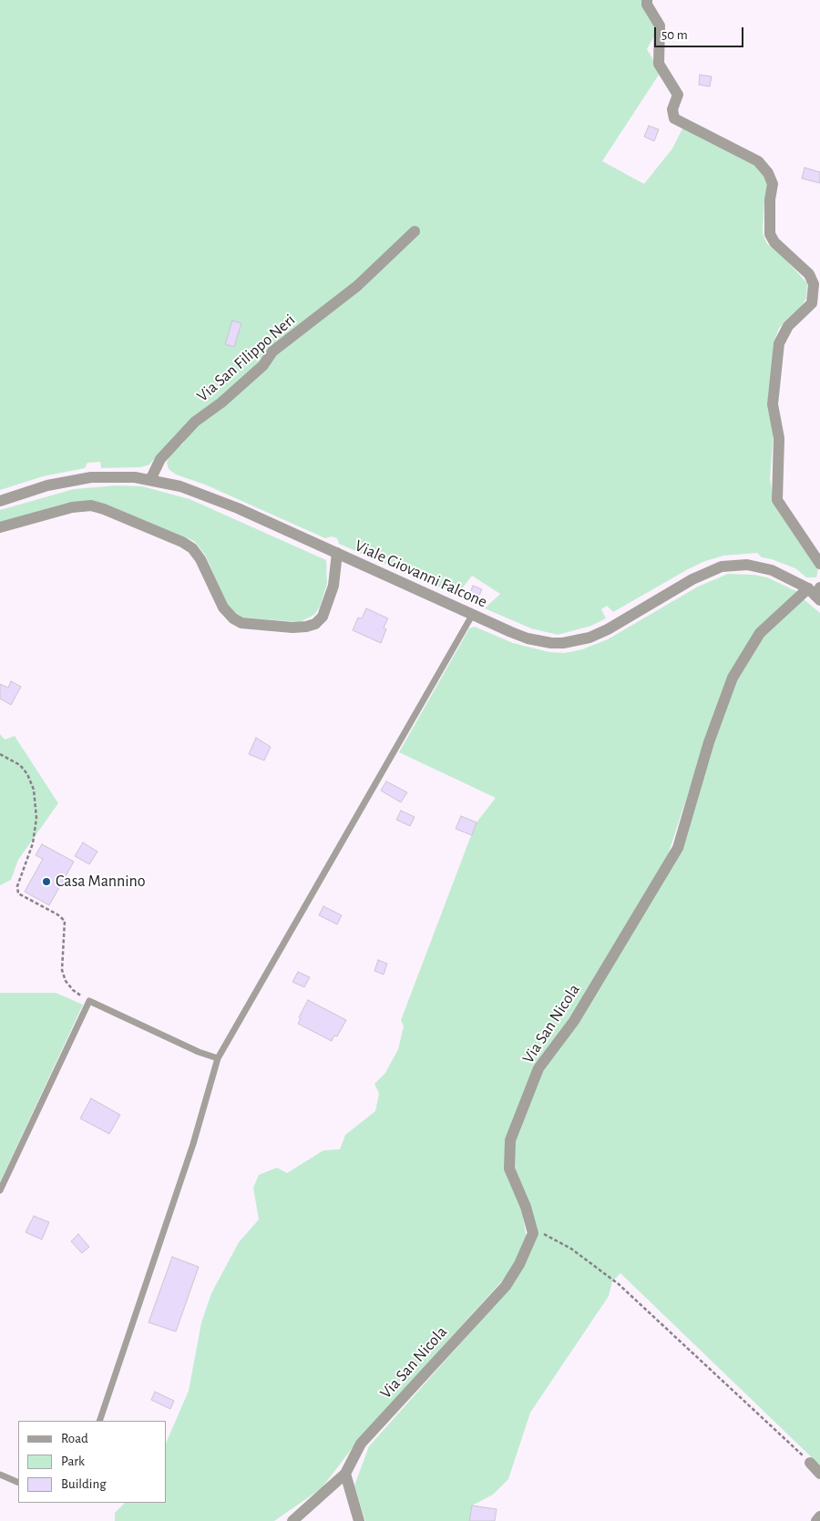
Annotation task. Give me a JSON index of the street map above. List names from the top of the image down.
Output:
{
  "streets": {
    "street": ["Via San Filippo Neri", "Viale Giovanni Falcone", "Via San Nicola"]
  },
  "crossings": [
    ["Via San Filippo Neri", "Viale Giovanni Falcone"],
    ["Viale Giovanni Falcone", "Via San Nicola"]
  ],
  "places": ["Casa Mannino"],
  "legend": ["Road", "Park", "Building"],
  "scale_bar": "50 m"
}
